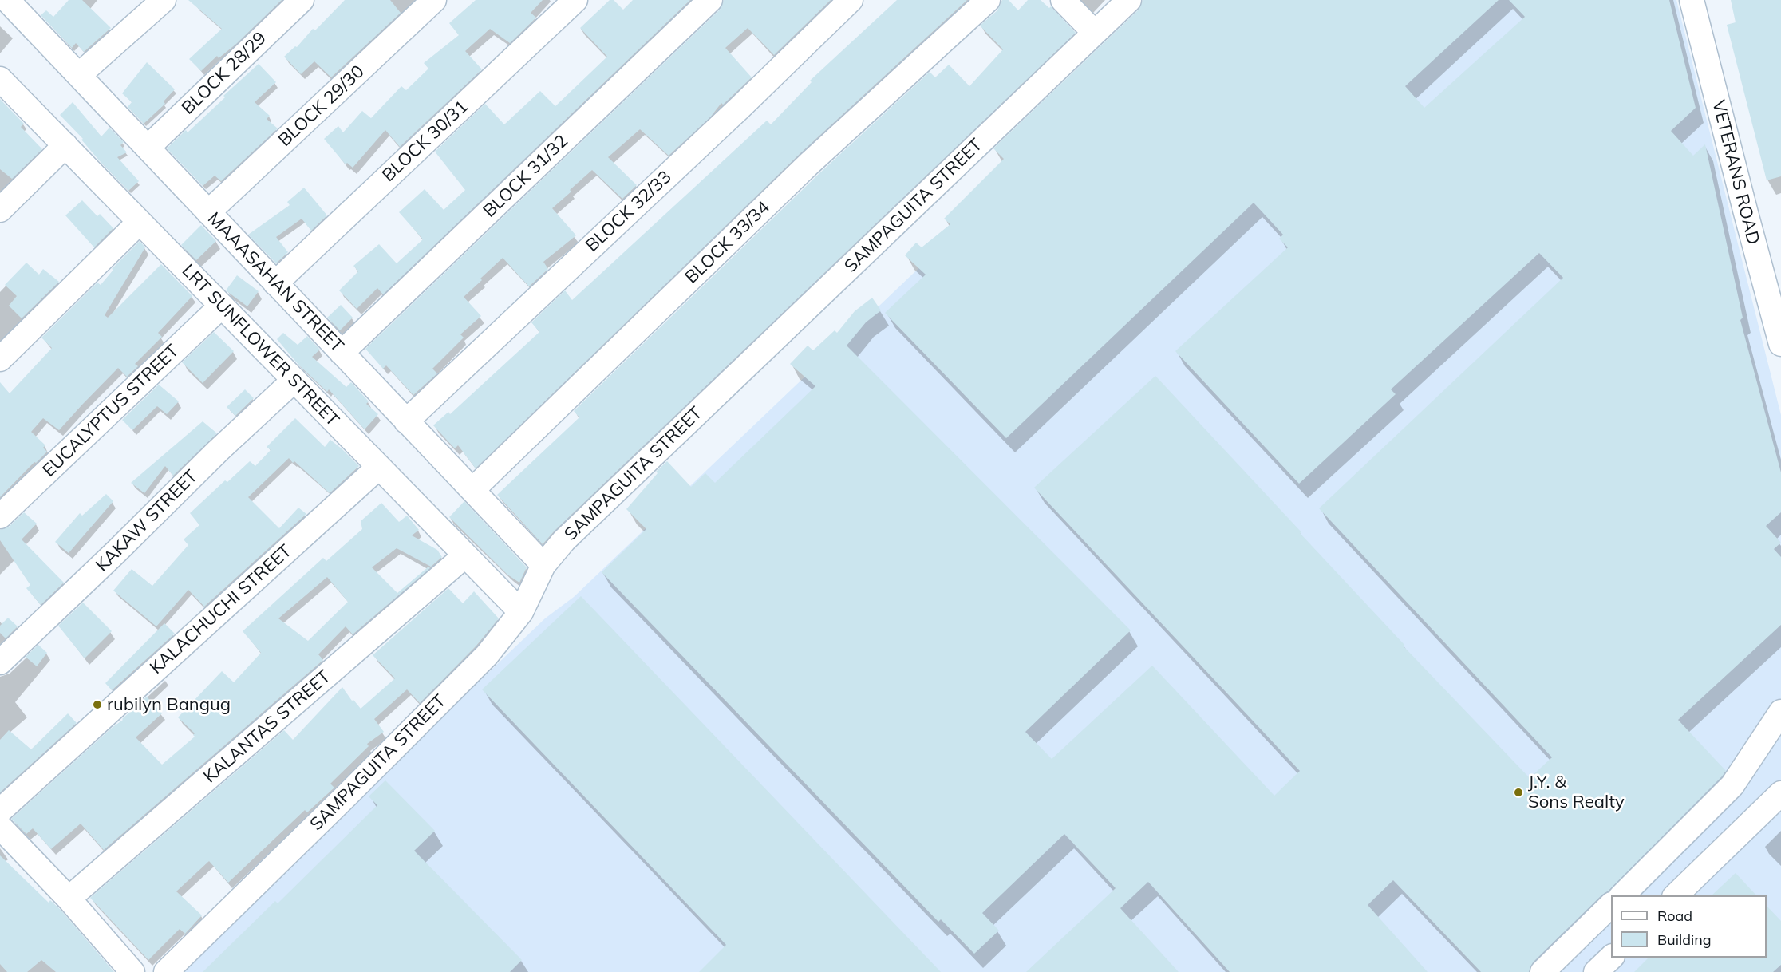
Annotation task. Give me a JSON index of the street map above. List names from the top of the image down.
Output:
{
  "streets": {
    "street": [
      "BLOCK 28/29",
      "BLOCK 29/30",
      "BLOCK 30/31",
      "VETERANS ROAD",
      "BLOCK 31/32",
      "SAMPAGUITA STREET",
      "BLOCK 32/33",
      "BLOCK 33/34",
      "MAAASAHAN STREET",
      "LRT SUNFLOWER STREET",
      "EUCALYPTUS STREET",
      "KAKAW STREET",
      "KALACHUCHI STREET",
      "KALANTAS STREET"
    ]
  },
  "crossings": [
    ["BLOCK 28/29", "MAAASAHAN STREET"],
    ["BLOCK 29/30", "MAAASAHAN STREET"],
    ["BLOCK 30/31", "MAAASAHAN STREET"],
    ["BLOCK 31/32", "MAAASAHAN STREET"],
    ["SAMPAGUITA STREET", "MAAASAHAN STREET"],
    ["SAMPAGUITA STREET", "LRT SUNFLOWER STREET"],
    ["BLOCK 32/33", "MAAASAHAN STREET"],
    ["BLOCK 33/34", "MAAASAHAN STREET"],
    ["LRT SUNFLOWER STREET", "EUCALYPTUS STREET"],
    ["LRT SUNFLOWER STREET", "KAKAW STREET"],
    ["LRT SUNFLOWER STREET", "KALACHUCHI STREET"],
    ["LRT SUNFLOWER STREET", "KALANTAS STREET"]
  ],
  "places": ["rubilyn Bangug", "J.Y. & Sons Realty"],
  "legend": ["Road", "Building"]
}
